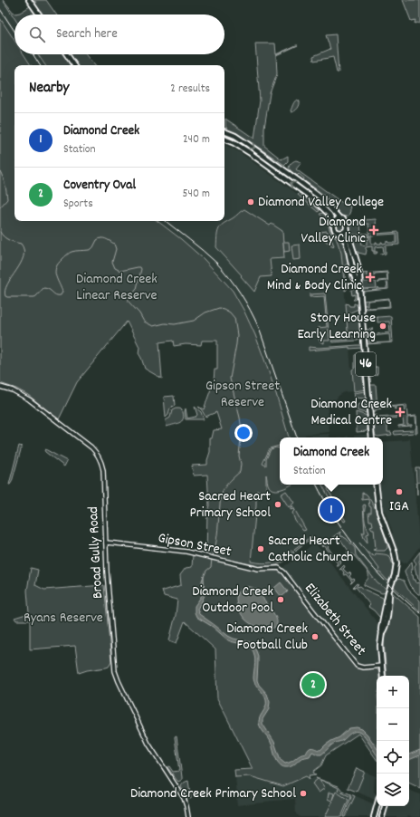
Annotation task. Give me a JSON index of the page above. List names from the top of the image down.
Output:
{
  "streets": {
    "main road": ["46"],
    "street": ["Gipson Street", "Broad Gully Road", "Elizabeth Street"]
  },
  "crossings": [
    ["Gipson Street", "Broad Gully Road"],
    ["Gipson Street", "Elizabeth Street"]
  ],
  "parks": ["Diamond Creek Linear Reserve", "Gipson Street Reserve", "Ryans Reserve"],
  "places": {
    "other": [
      "Diamond Valley College",
      "Story House Early Learning",
      "IGA",
      "Sacred Heart Primary School",
      "Sacred Heart Catholic Church",
      "Diamond Creek Outdoor Pool",
      "Diamond Creek Football Club",
      "Diamond Creek Primary School"
    ],
    "health": ["Diamond Valley Clinic", "Diamond Creek Mind & Body Clinic", "Diamond Creek Medical Centre"]
  },
  "page": {
    "search": "Search here",
    "heading": ["Nearby", "2 results"],
    "list": [
      {
        "mark": "1",
        "name": "Diamond Creek",
        "note": "Station",
        "value": "240 m"
      },
      {
        "mark": "2",
        "name": "Coventry Oval",
        "note": "Sports",
        "value": "540 m"
      }
    ],
    "popup": ["Diamond Creek", "Station"],
    "pins": ["1", "2"],
    "map_buttons": ["+", "−"]
  }
}
